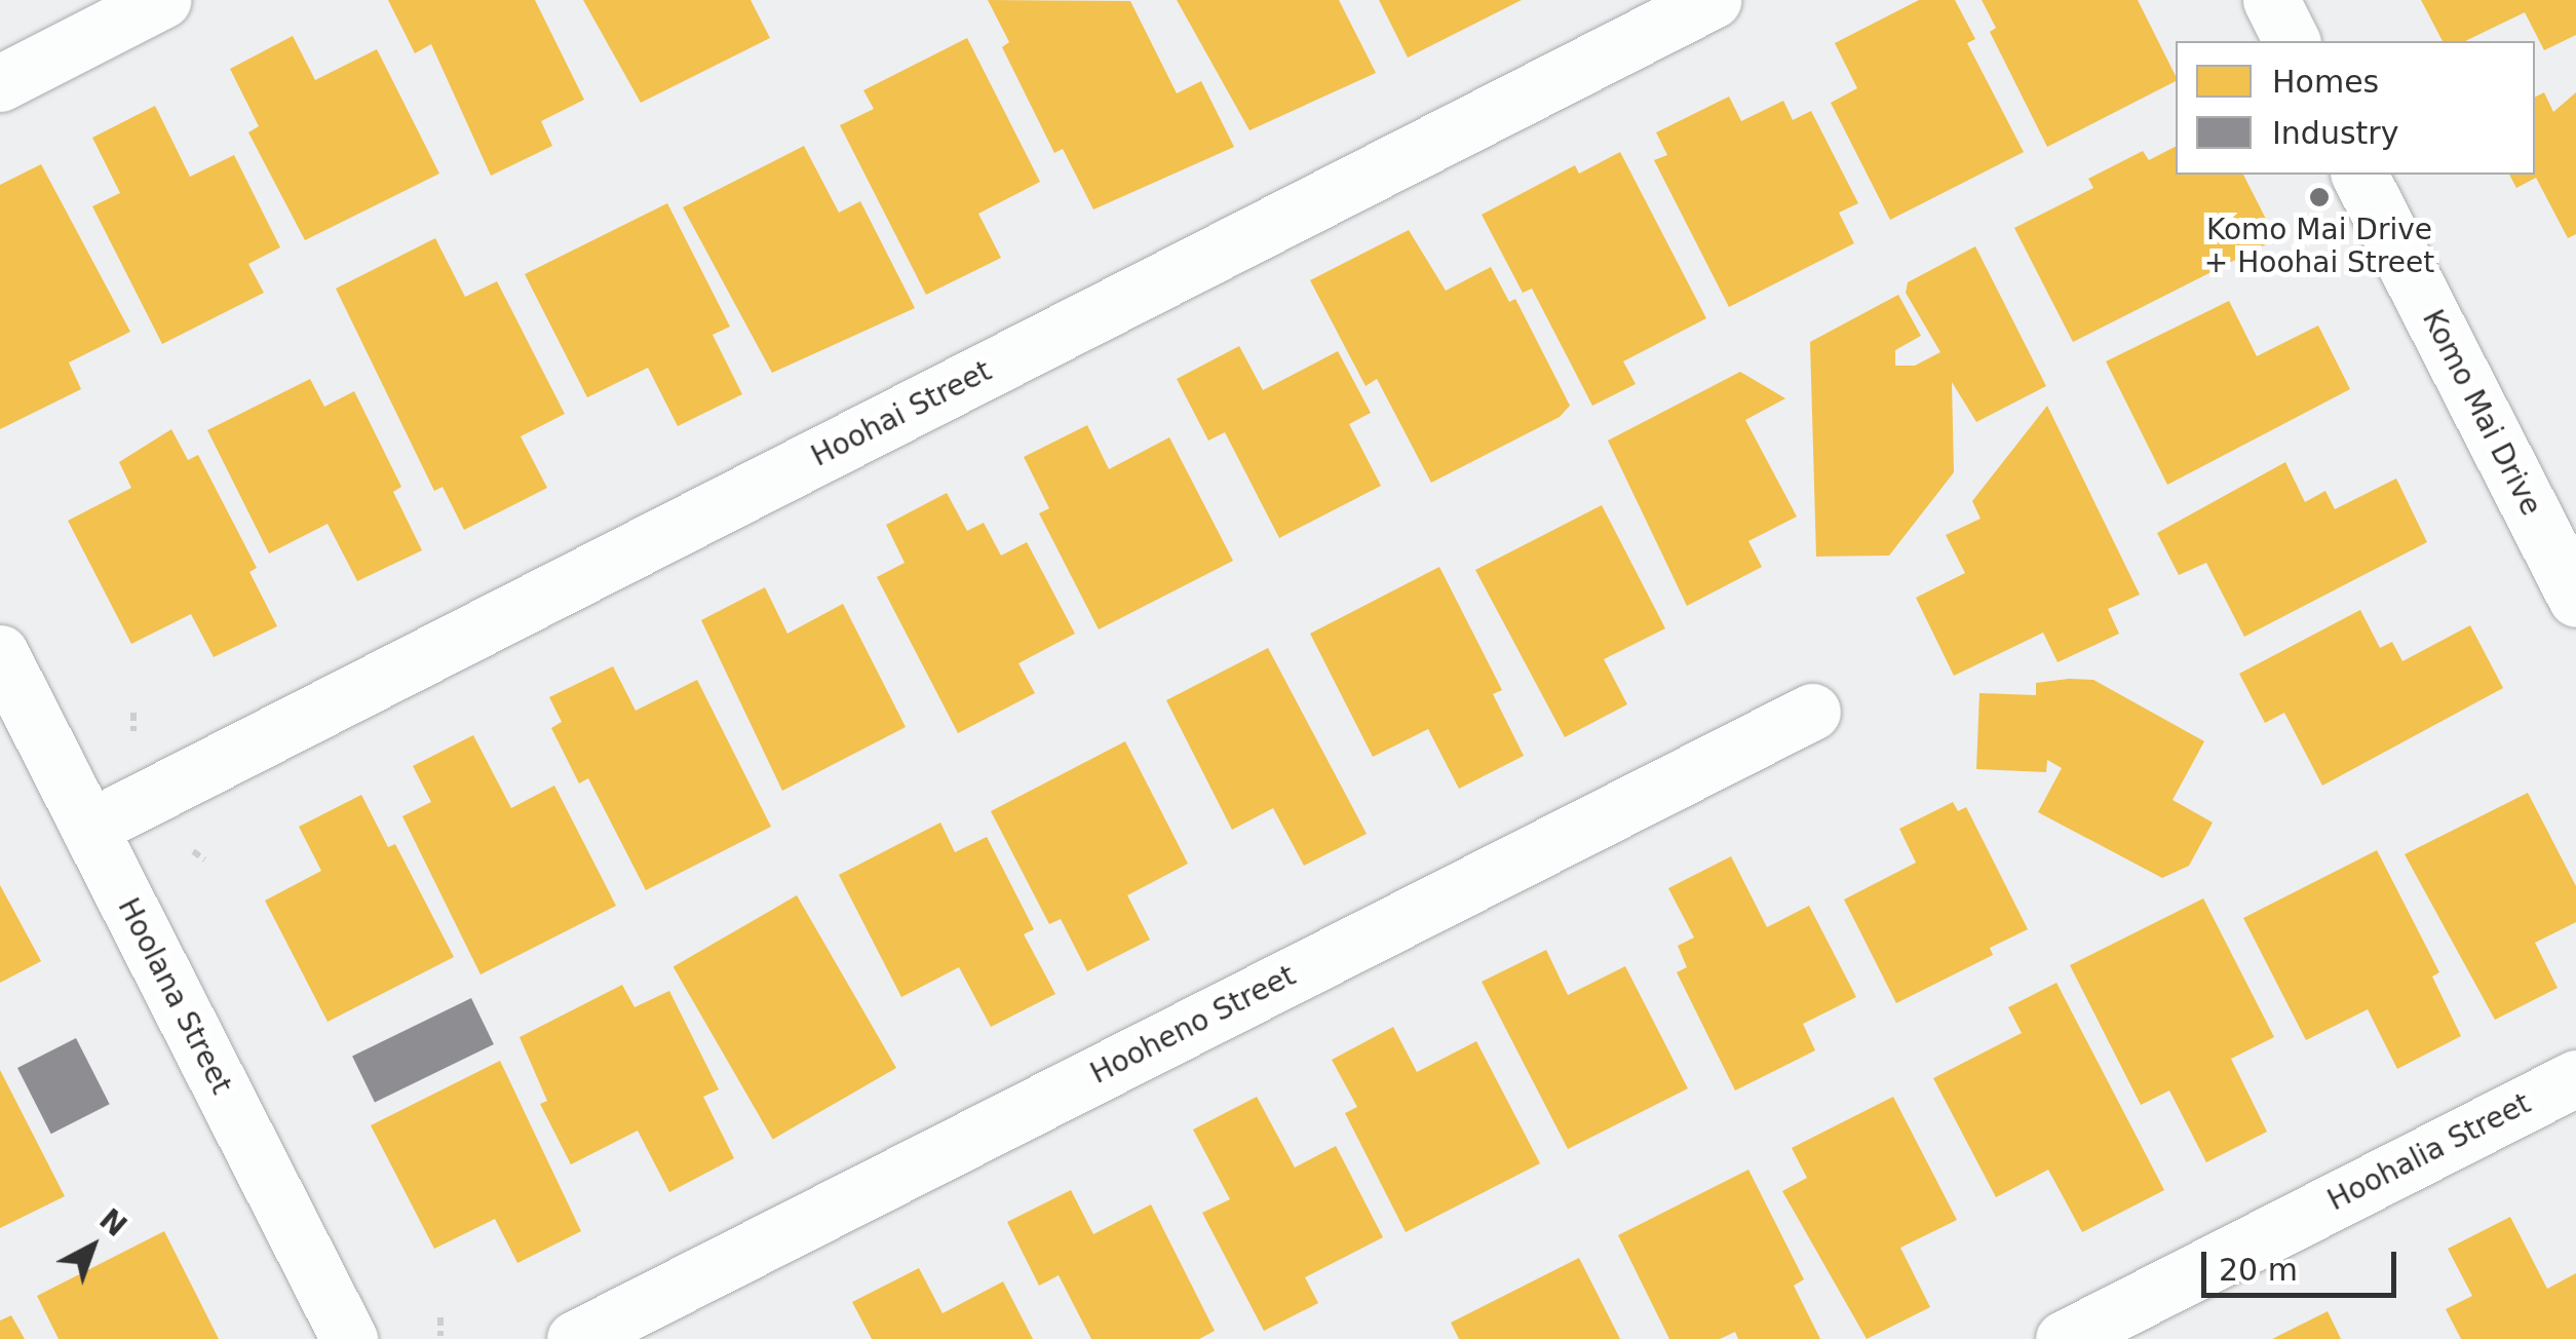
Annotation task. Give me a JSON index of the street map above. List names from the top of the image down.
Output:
{
  "streets": {
    "street": [
      "Komo Mai Drive",
      "Hoohai Street",
      "Hoolana Street",
      "Hooheno Street",
      "Hoohalia Street"
    ]
  },
  "crossings": [
    ["Hoohai Street", "Hoolana Street"]
  ],
  "places": ["Komo Mai Drive + Hoohai Street"],
  "legend": ["Homes", "Industry"],
  "scale_bar": "20 m",
  "north": "top right"
}
